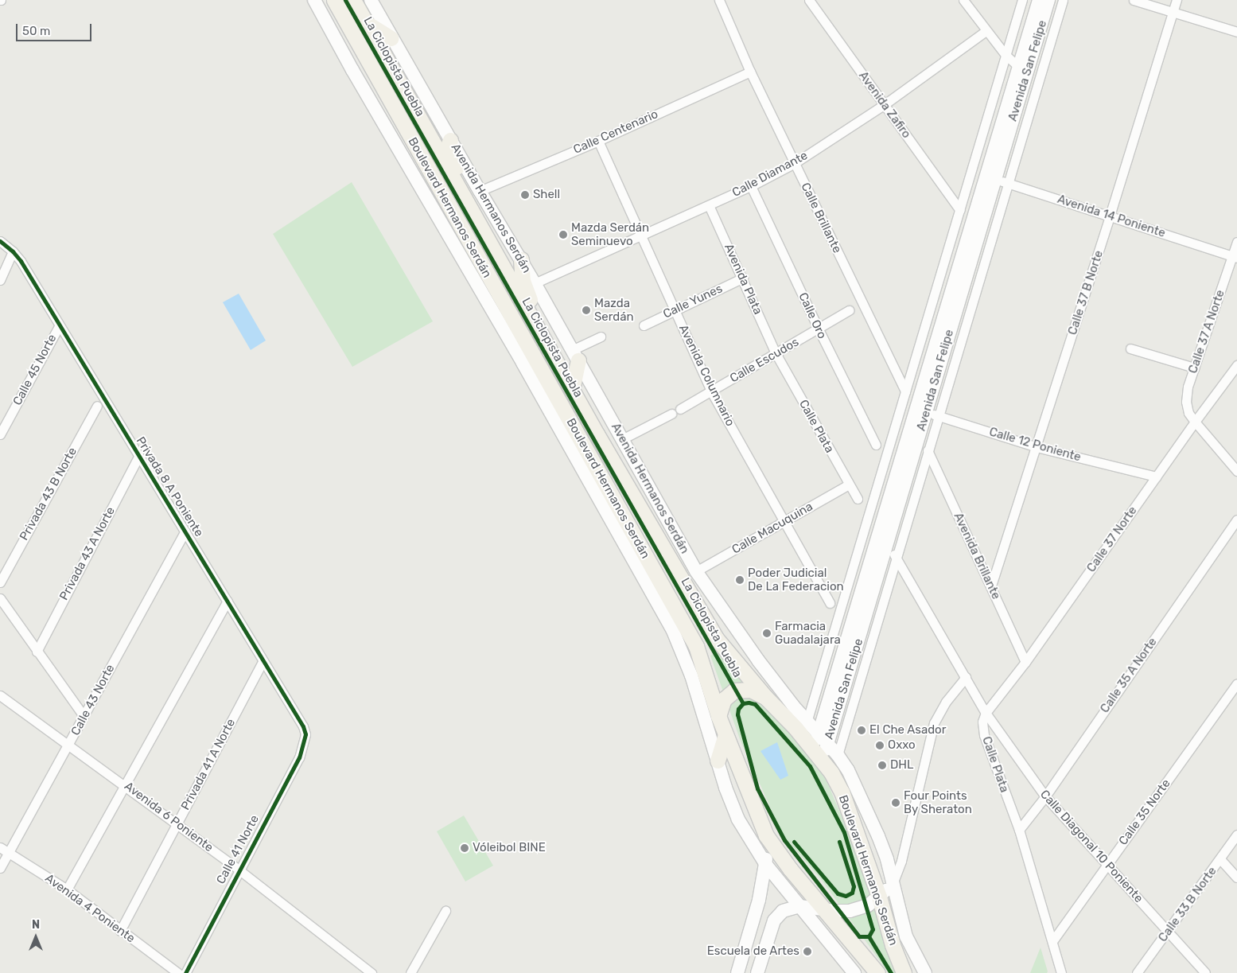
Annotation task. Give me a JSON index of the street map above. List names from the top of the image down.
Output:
{
  "streets": {
    "main road": ["Avenida San Felipe", "Boulevard Hermanos Serdán", "Avenida Hermanos Serdán"],
    "street": [
      "Avenida Zafiro",
      "Calle Centenario",
      "Calle Diamante",
      "Avenida 14 Poniente",
      "Calle Brillante",
      "Avenida Plata",
      "Calle 37 B Norte",
      "Calle Yunes",
      "Calle Oro",
      "Calle 37 A Norte",
      "Calle Escudos",
      "Calle 45 Norte",
      "Avenida Columnario",
      "Calle Plata",
      "Calle 12 Poniente",
      "Privada 8 A Poniente",
      "Privada 43 B Norte",
      "Calle Macuquina",
      "Calle 37 Norte",
      "Privada 43 A Norte",
      "Avenida Brillante",
      "Calle 35 A Norte",
      "Calle 43 Norte",
      "Privada 41 A Norte",
      "Calle 35 Norte",
      "Avenida 6 Poniente",
      "Calle Diagonal 10 Poniente",
      "Calle 41 Norte",
      "Calle 33 B Norte",
      "Avenida 4 Poniente"
    ],
    "cycle path": ["La Ciclopista Puebla"]
  },
  "crossings": [
    ["Avenida San Felipe", "Avenida Zafiro"],
    ["Avenida San Felipe", "Boulevard Hermanos Serdán"],
    ["Avenida San Felipe", "Avenida Hermanos Serdán"],
    ["Avenida San Felipe", "Avenida 14 Poniente"],
    ["Avenida San Felipe", "Calle Brillante"],
    ["Avenida San Felipe", "Calle 12 Poniente"],
    ["Avenida San Felipe", "Avenida Brillante"],
    ["Avenida Zafiro", "Calle Diamante"],
    ["Calle Centenario", "Avenida Hermanos Serdán"],
    ["Calle Centenario", "Calle Brillante"],
    ["Calle Centenario", "Avenida Columnario"],
    ["Calle Diamante", "Avenida Hermanos Serdán"],
    ["Calle Diamante", "Calle Brillante"],
    ["Calle Diamante", "Avenida Plata"],
    ["Calle Diamante", "Calle Oro"],
    ["Calle Diamante", "Avenida Columnario"],
    ["Avenida Hermanos Serdán", "Calle Macuquina"],
    ["Avenida 14 Poniente", "Calle 37 B Norte"],
    ["Avenida 14 Poniente", "Calle 37 A Norte"],
    ["Avenida Plata", "Calle Yunes"],
    ["Avenida Plata", "Calle Escudos"],
    ["Avenida Plata", "Calle Plata"],
    ["Calle 37 B Norte", "Calle 12 Poniente"],
    ["Calle 37 B Norte", "Avenida Brillante"],
    ["Calle Yunes", "Avenida Columnario"],
    ["Calle Oro", "Calle Escudos"],
    ["Calle 37 A Norte", "Calle 37 Norte"],
    ["Calle Escudos", "Avenida Columnario"],
    ["Calle Escudos", "Calle Plata"],
    ["Calle 45 Norte", "Privada 8 A Poniente"],
    ["Avenida Columnario", "Calle Macuquina"],
    ["Calle Plata", "Calle Macuquina"],
    ["Calle Plata", "Calle 37 Norte"],
    ["Calle Plata", "Calle 35 A Norte"],
    ["Calle Plata", "Calle 35 Norte"],
    ["Calle Plata", "Calle Diagonal 10 Poniente"],
    ["Calle 12 Poniente", "Calle 37 Norte"],
    ["Privada 8 A Poniente", "Privada 43 A Norte"],
    ["Privada 8 A Poniente", "Calle 43 Norte"],
    ["Privada 8 A Poniente", "Privada 41 A Norte"],
    ["Privada 8 A Poniente", "Calle 41 Norte"],
    ["Calle 37 Norte", "Avenida Brillante"],
    ["Calle 37 Norte", "Calle Diagonal 10 Poniente"],
    ["Calle 35 A Norte", "Calle Diagonal 10 Poniente"],
    ["Calle 43 Norte", "Avenida 6 Poniente"],
    ["Calle 43 Norte", "Avenida 4 Poniente"],
    ["Privada 41 A Norte", "Avenida 6 Poniente"],
    ["Privada 41 A Norte", "Avenida 4 Poniente"],
    ["Calle 35 Norte", "Calle Diagonal 10 Poniente"],
    ["Avenida 6 Poniente", "Calle 41 Norte"],
    ["Calle Diagonal 10 Poniente", "Calle 33 B Norte"]
  ],
  "places": [
    "Shell",
    "Mazda Serdán Seminuevo",
    "Mazda Serdán",
    "Poder Judicial De La Federacion",
    "Farmacia Guadalajara",
    "El Che Asador",
    "Oxxo",
    "DHL",
    "Four Points By Sheraton",
    "Vóleibol BINE",
    "Escuela de Artes"
  ],
  "scale_bar": "50 m",
  "north": "top"
}
